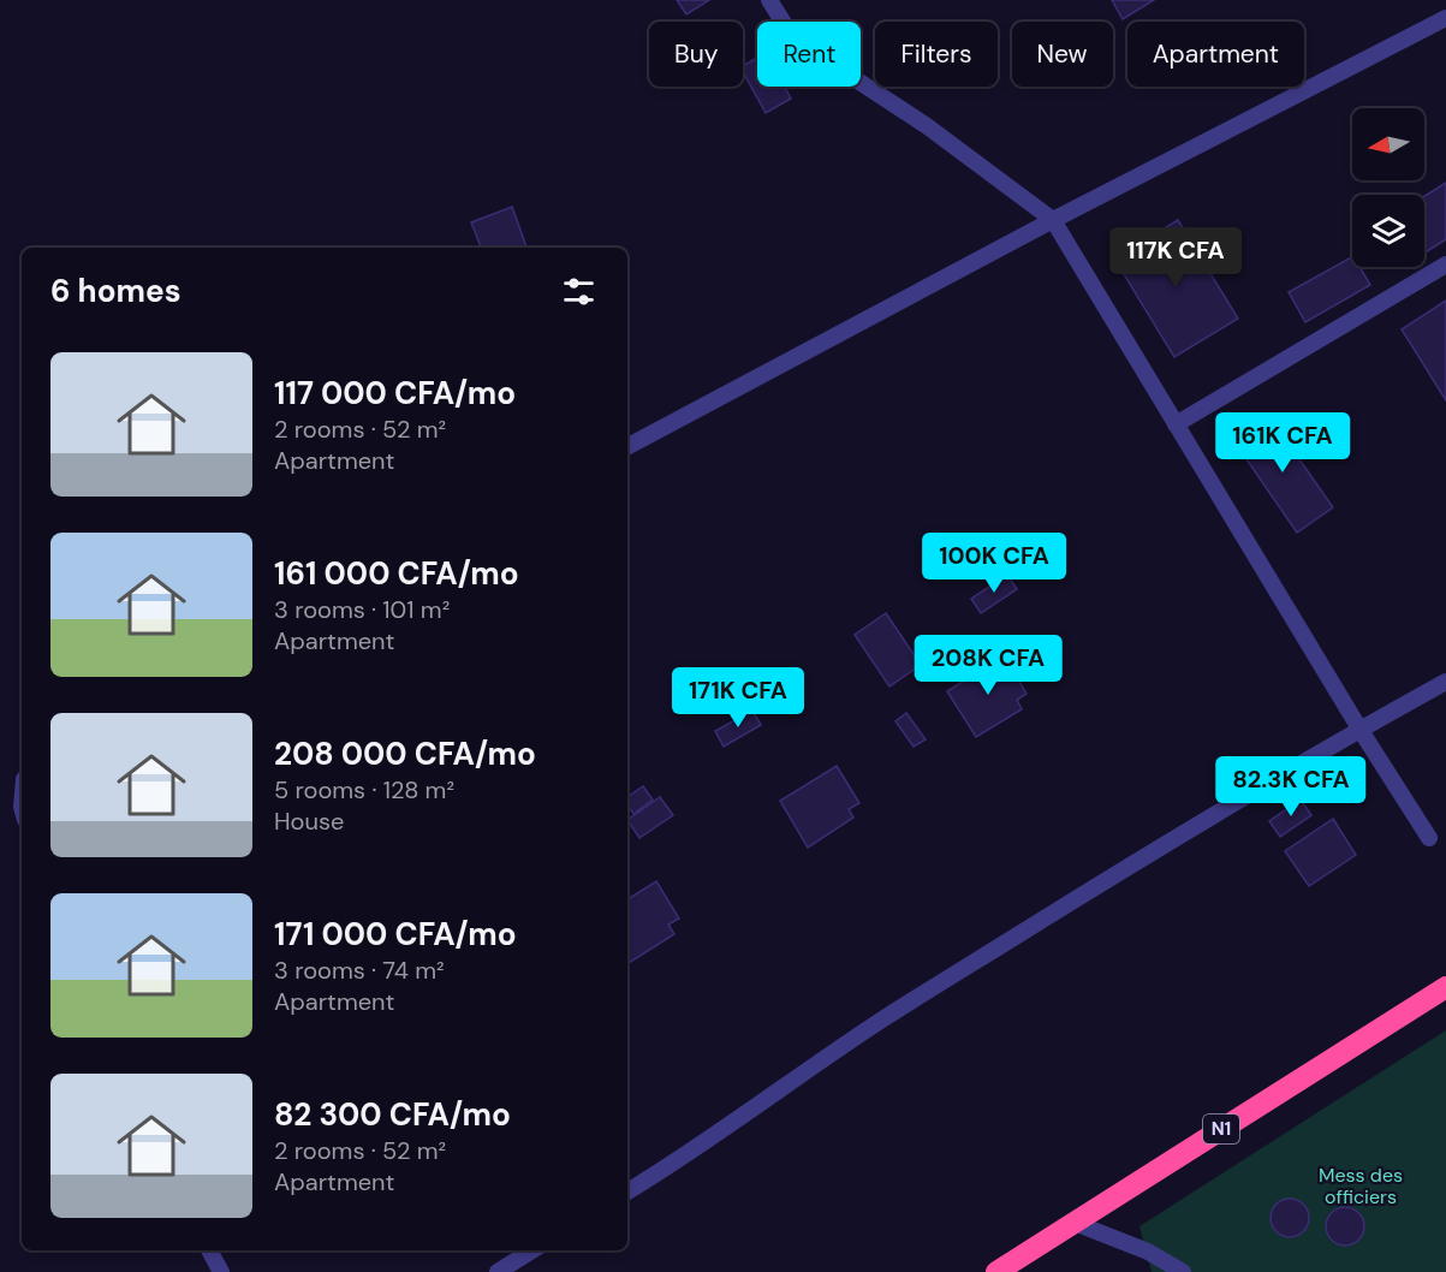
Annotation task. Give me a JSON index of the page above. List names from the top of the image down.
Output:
{
  "streets": {
    "highway": ["N1"]
  },
  "parks": ["Mess des officiers"],
  "north": "left",
  "page": {
    "chip": [
      "Buy",
      "Rent",
      "Filters",
      "New",
      "Apartment"
    ],
    "price": [
      "117K CFA",
      "161K CFA",
      "100K CFA",
      "208K CFA",
      "171K CFA",
      "82.3K CFA"
    ],
    "heading": "6 homes",
    "list": [
      {
        "name": "117 000 CFA/mo",
        "note": "2 rooms · 52 m² · Apartment"
      },
      {
        "name": "161 000 CFA/mo",
        "note": "3 rooms · 101 m² · Apartment"
      },
      {
        "name": "208 000 CFA/mo",
        "note": "5 rooms · 128 m² · House"
      },
      {
        "name": "171 000 CFA/mo",
        "note": "3 rooms · 74 m² · Apartment"
      },
      {
        "name": "82 300 CFA/mo",
        "note": "2 rooms · 52 m² · Apartment"
      }
    ]
  }
}
